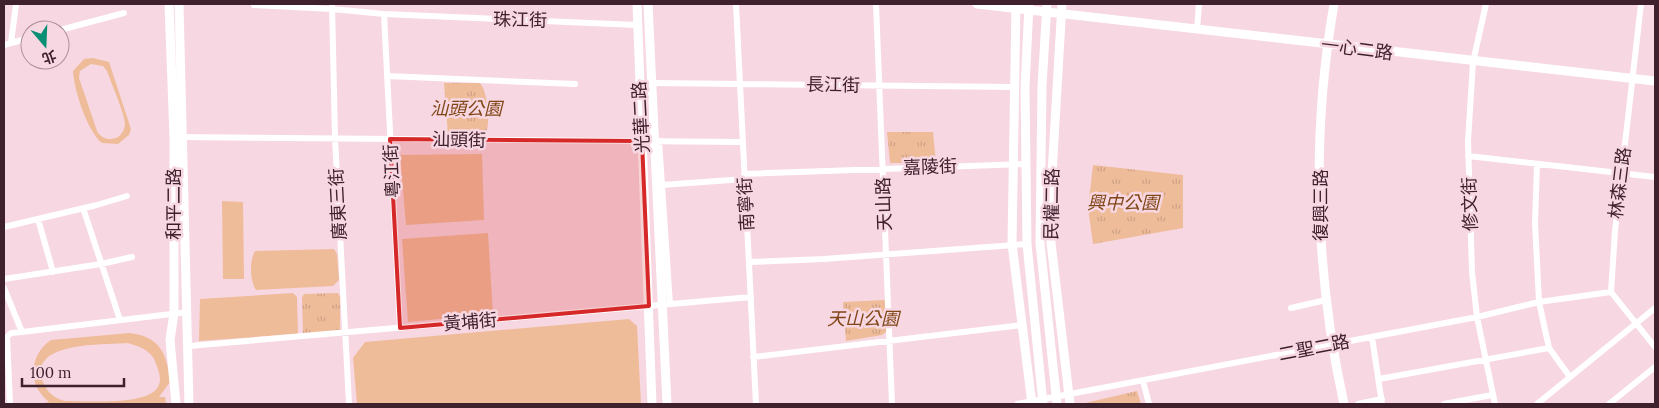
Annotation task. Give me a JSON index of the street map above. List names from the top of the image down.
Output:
{
  "streets": {
    "street": [
      "珠江街",
      "一心二路",
      "長江街",
      "光華二路",
      "汕頭街",
      "嘉陵街",
      "粵江街",
      "林森三路",
      "和平二路",
      "廣東三街",
      "南寧街",
      "天山路",
      "民權二路",
      "修文街",
      "復興三路",
      "黃埔街",
      "二聖二路"
    ]
  },
  "crossings": [
    ["珠江街", "光華二路"],
    ["珠江街", "粵江街"],
    ["珠江街", "廣東三街"],
    ["一心二路", "林森三路"],
    ["一心二路", "民權二路"],
    ["一心二路", "修文街"],
    ["一心二路", "復興三路"],
    ["長江街", "光華二路"],
    ["長江街", "南寧街"],
    ["長江街", "天山路"],
    ["光華二路", "汕頭街"],
    ["光華二路", "黃埔街"],
    ["汕頭街", "粵江街"],
    ["汕頭街", "和平二路"],
    ["汕頭街", "廣東三街"],
    ["汕頭街", "南寧街"],
    ["嘉陵街", "南寧街"],
    ["嘉陵街", "天山路"],
    ["嘉陵街", "民權二路"],
    ["粵江街", "黃埔街"],
    ["林森三路", "二聖二路"],
    ["和平二路", "黃埔街"],
    ["廣東三街", "黃埔街"],
    ["南寧街", "黃埔街"],
    ["民權二路", "二聖二路"],
    ["修文街", "二聖二路"],
    ["復興三路", "二聖二路"]
  ],
  "parks": ["汕頭公園", "興中公園", "天山公園"],
  "scale_bar": "100 m",
  "north": "bottom"
}
